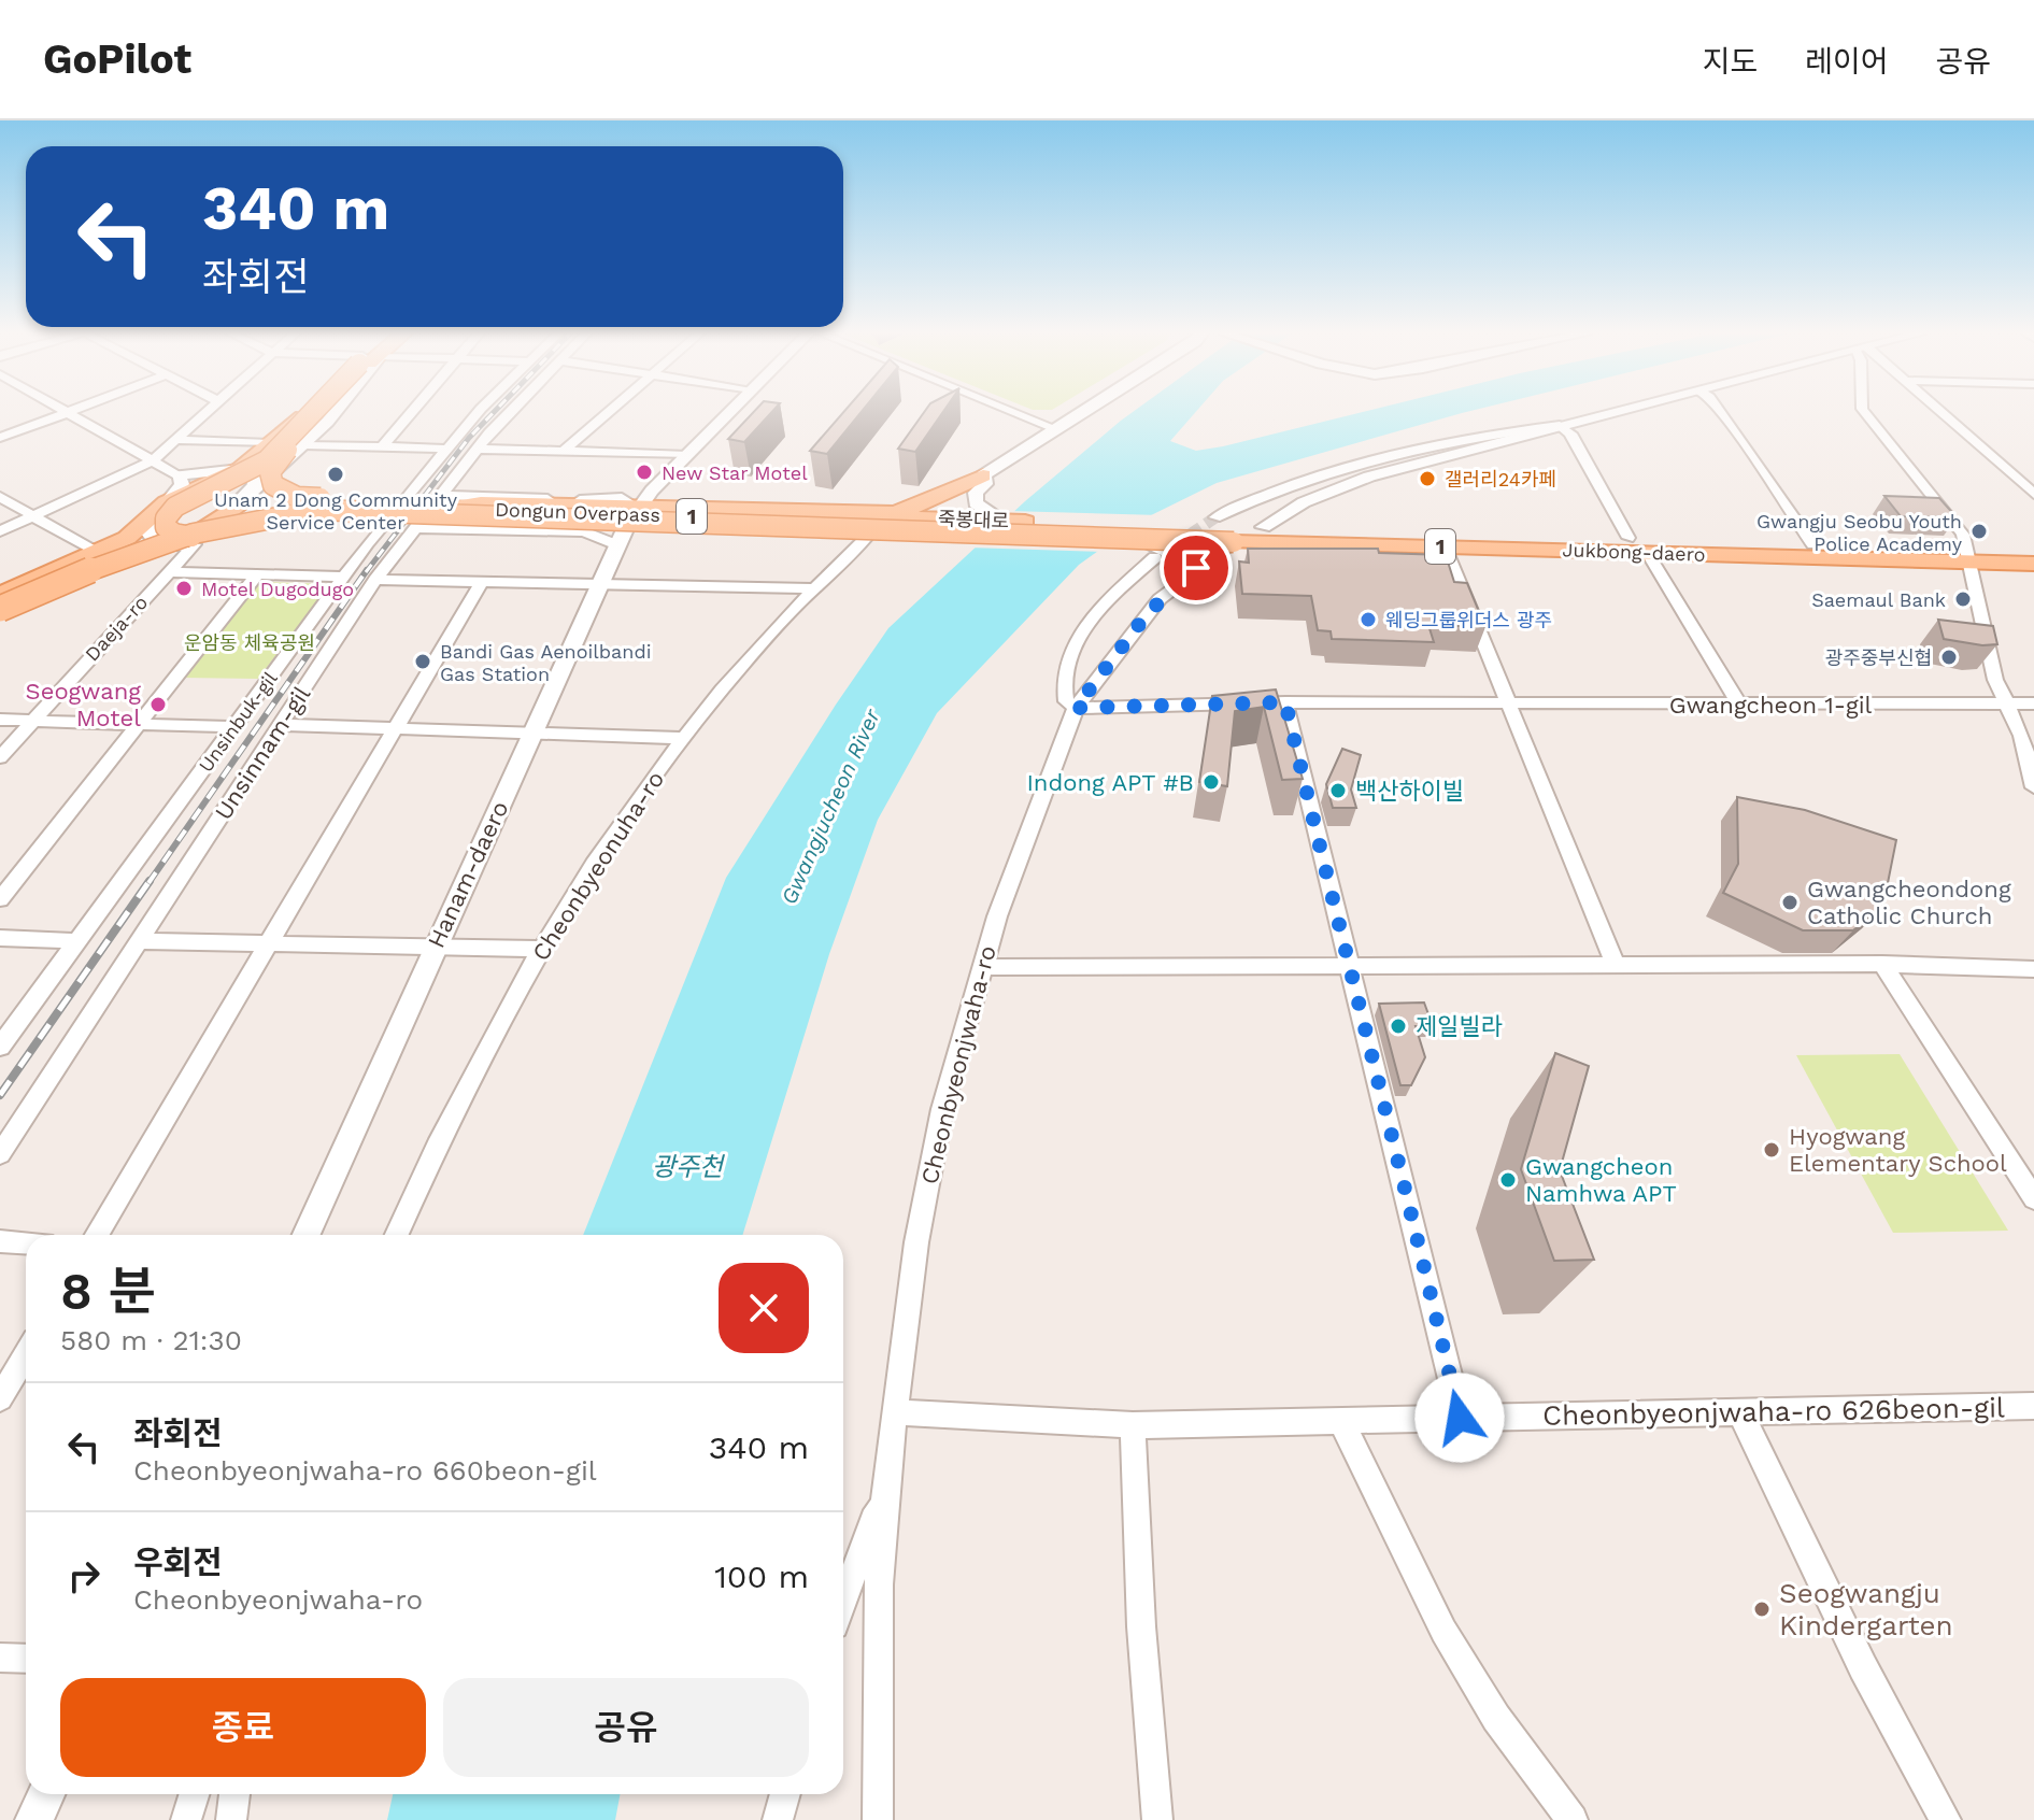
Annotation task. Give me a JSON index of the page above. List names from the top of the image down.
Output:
{
  "streets": {
    "main road": [
      "Dongun Overpass",
      "1",
      "죽봉대로",
      "Jukbong-daero"
    ],
    "street": [
      "Daeja-ro",
      "Gwangcheon 1-gil",
      "Unsinbuk-gil",
      "Unsinnam-gil",
      "Cheonbyeonuha-ro",
      "Hanam-daero",
      "Cheonbyeonjwaha-ro",
      "Cheonbyeonjwaha-ro 626beon-gil"
    ]
  },
  "crossings": [
    ["Dongun Overpass", "1"],
    ["Dongun Overpass", "죽봉대로"],
    ["1", "Jukbong-daero"],
    ["1", "Cheonbyeonjwaha-ro"],
    ["죽봉대로", "Jukbong-daero"],
    ["Jukbong-daero", "Cheonbyeonjwaha-ro"],
    ["Gwangcheon 1-gil", "Cheonbyeonjwaha-ro"],
    ["Cheonbyeonjwaha-ro", "Cheonbyeonjwaha-ro 626beon-gil"]
  ],
  "water": ["Gwangjucheon River", "광주천"],
  "parks": ["운암동 체육공원"],
  "places": [
    "New Star Motel",
    "Unam 2 Dong Community Service Center",
    "갤러리24카페",
    "Gwangju Seobu Youth Police Academy",
    "Motel Dugodugo",
    "Saemaul Bank",
    "웨딩그룹위더스 광주",
    "광주중부신협",
    "Bandi Gas Aenoilbandi Gas Station",
    "Seogwang Motel",
    "Indong APT #B",
    "백산하이빌",
    "Gwangcheondong Catholic Church",
    "제일빌라",
    "Hyogwang Elementary School",
    "Gwangcheon Namhwa APT",
    "Seogwangju Kindergarten"
  ],
  "page": {
    "header": "GoPilot",
    "nav": ["지도", "레이어", "공유"],
    "turn": ["340 m", "좌회전"],
    "heading": ["8 분", "580 m · 21:30"],
    "list": [
      {
        "name": "좌회전",
        "note": "Cheonbyeonjwaha-ro 660beon-gil",
        "value": "340 m"
      },
      {
        "name": "우회전",
        "note": "Cheonbyeonjwaha-ro",
        "value": "100 m"
      }
    ],
    "buttons": ["종료", "공유"]
  }
}
